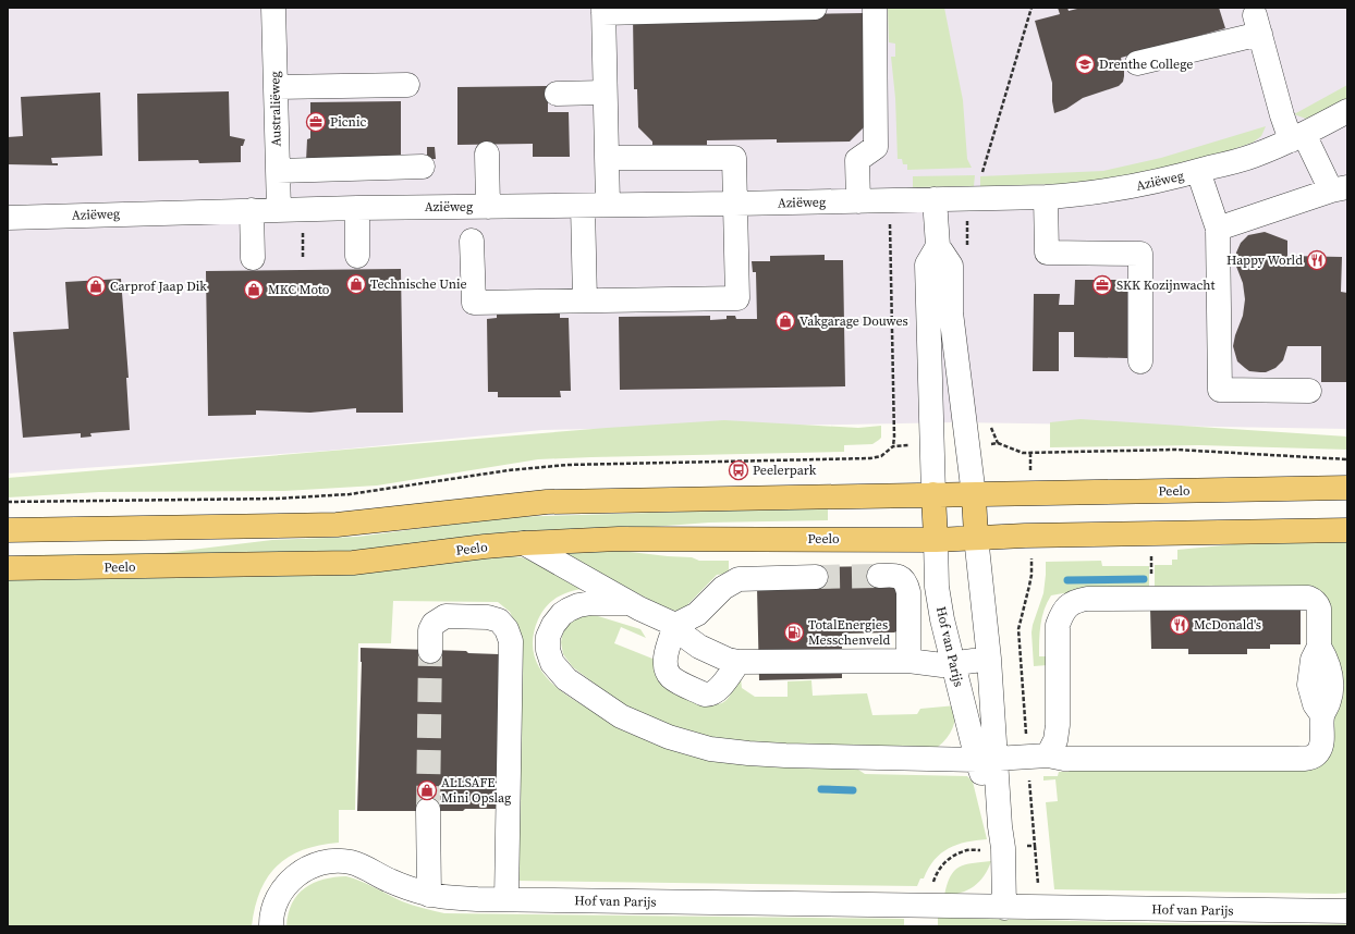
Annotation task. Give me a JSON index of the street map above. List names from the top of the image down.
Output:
{
  "streets": {
    "main road": ["Peelo"],
    "street": ["Australiëweg", "Aziëweg", "Hof van Parijs"]
  },
  "crossings": [
    ["Australiëweg", "Aziëweg"],
    ["Peelo", "Hof van Parijs"]
  ],
  "places": {
    "school or university": ["Drenthe College"],
    "office": ["Picnic", "SKK Kozijnwacht"],
    "restaurant": ["Happy World", "McDonald's"],
    "shop": [
      "Technische Unie",
      "Carprof Jaap Dik",
      "MKC Moto",
      "Vakgarage Douwes",
      "ALLSAFE Mini Opslag"
    ],
    "bus stop": ["Peelerpark"],
    "fuel station": ["TotalEnergies Messchenveld"]
  }
}
